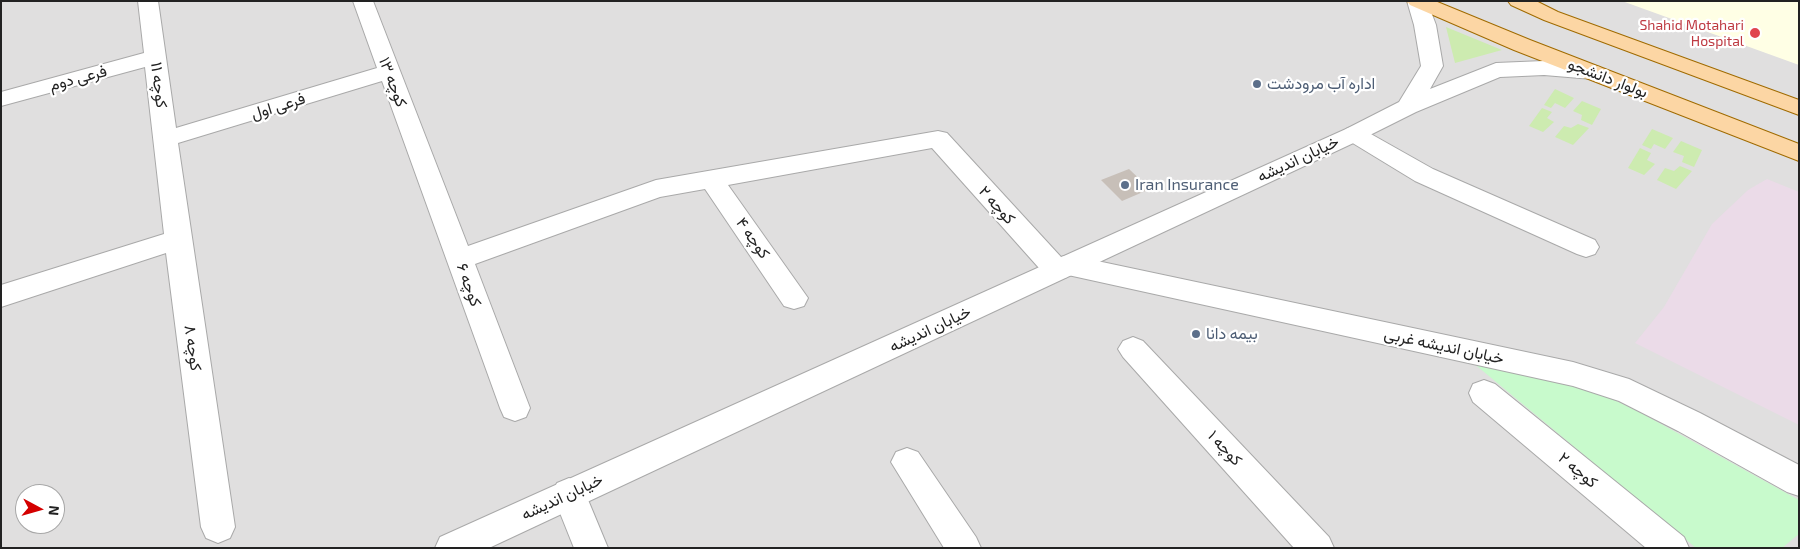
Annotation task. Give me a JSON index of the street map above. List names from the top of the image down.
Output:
{
  "streets": {
    "main road": ["بولوار دانشجو"],
    "street": [
      "فرعی دوم",
      "کوچه ۱۳",
      "کوچه ۱۱",
      "فرعی اول",
      "خیابان اندیشه",
      "کوچه ۲",
      "کوچه ۴",
      "کوچه ۶",
      "خیابان اندیشه غربی",
      "کوچه ۸",
      "کوچه ۱"
    ]
  },
  "crossings": [
    ["فرعی دوم", "کوچه ۱۱"],
    ["بولوار دانشجو", "خیابان اندیشه"],
    ["کوچه ۱۳", "فرعی اول"],
    ["کوچه ۱۳", "کوچه ۶"],
    ["کوچه ۱۱", "فرعی اول"],
    ["کوچه ۱۱", "کوچه ۸"],
    ["خیابان اندیشه", "کوچه ۲"],
    ["خیابان اندیشه", "خیابان اندیشه غربی"],
    ["کوچه ۲", "کوچه ۴"],
    ["کوچه ۲", "خیابان اندیشه غربی"]
  ],
  "places": [
    "Shahid Motahari Hospital",
    "اداره آب مرودشت",
    "Iran Insurance",
    "بیمه دانا"
  ],
  "north": "right"
}
